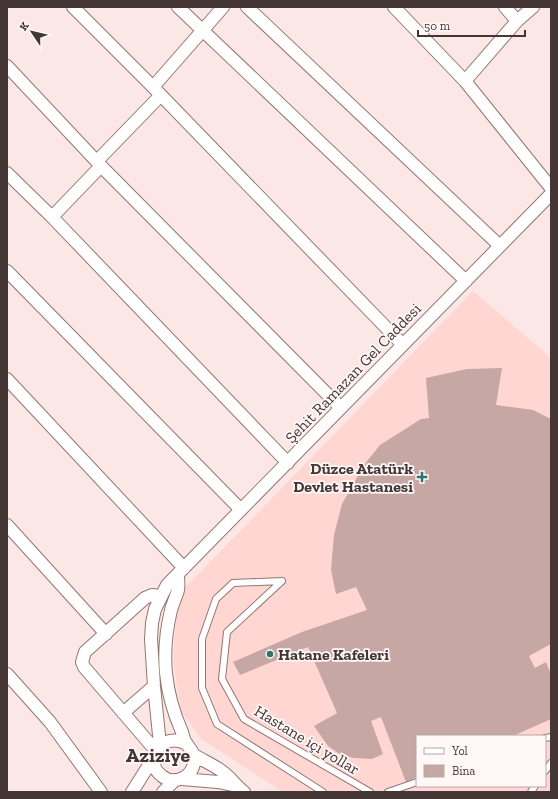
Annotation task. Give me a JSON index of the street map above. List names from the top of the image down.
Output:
{
  "streets": {
    "street": ["Şehit Ramazan Gel Caddesi"],
    "lane": ["Hastane içi yollar"]
  },
  "districts": ["Aziziye"],
  "places": {
    "health": ["Düzce Atatürk Devlet Hastanesi"],
    "other": ["Hatane Kafeleri"]
  },
  "legend": ["Yol", "Bina"],
  "scale_bar": "50 m",
  "north": "top left"
}
